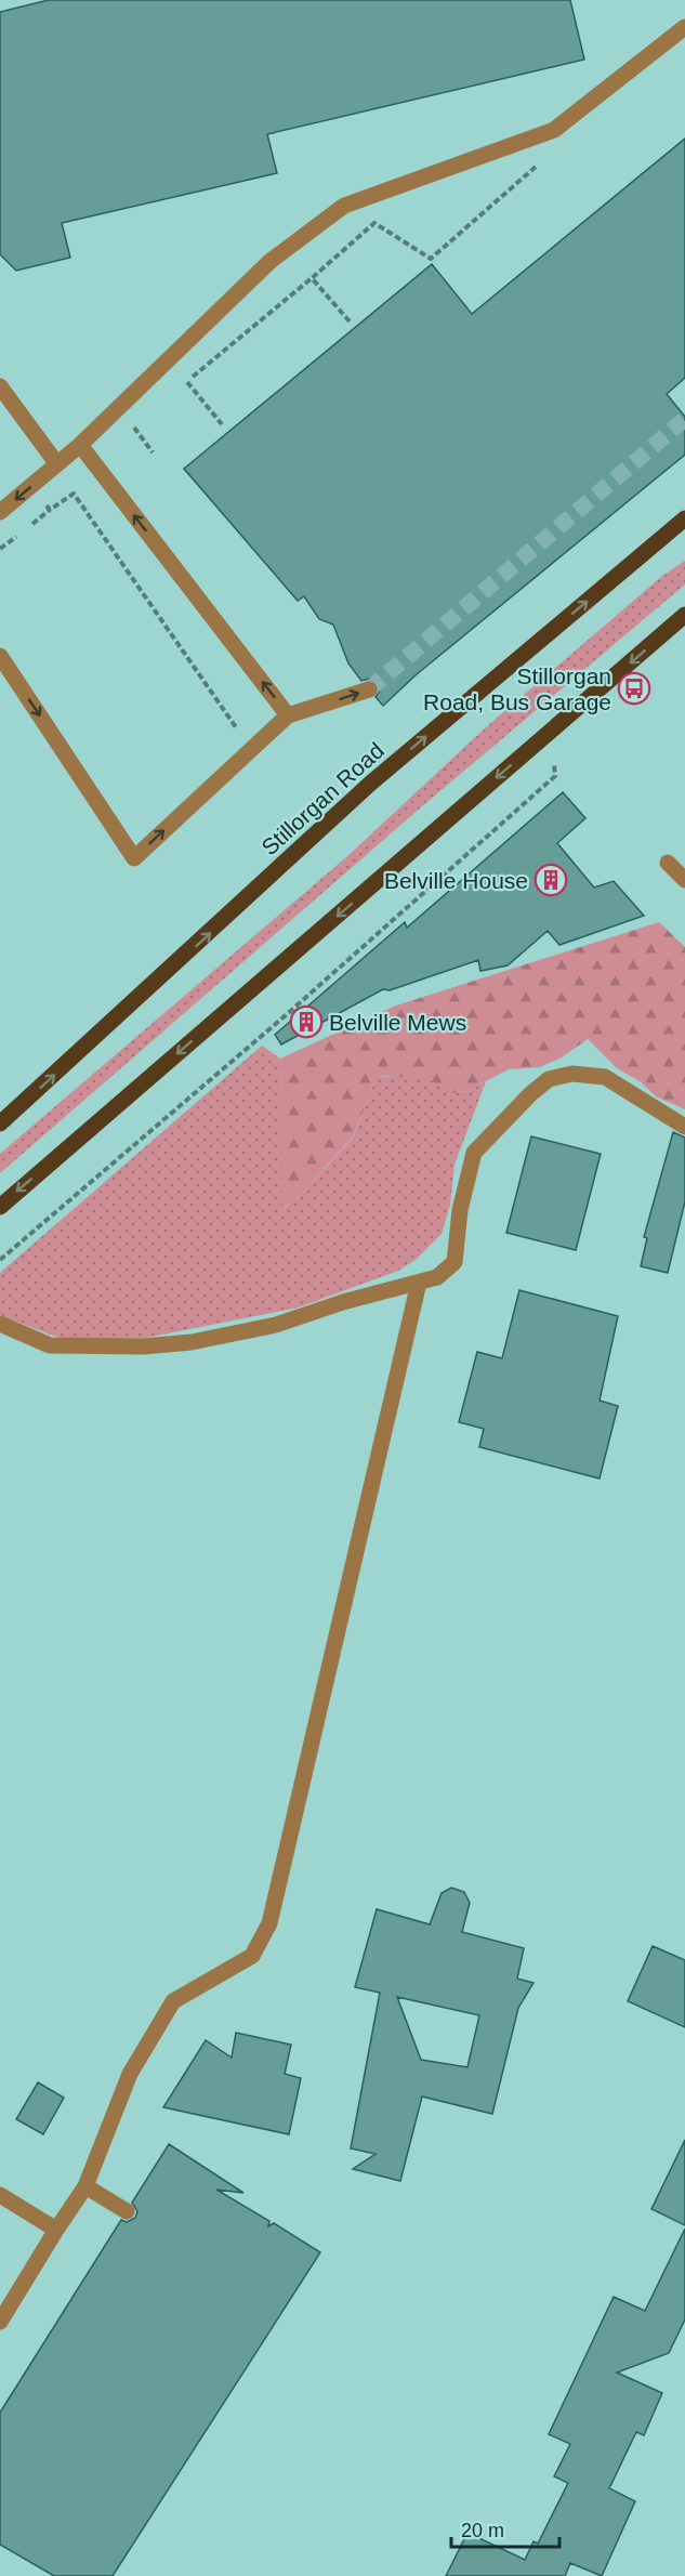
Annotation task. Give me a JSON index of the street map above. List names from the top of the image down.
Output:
{
  "streets": {
    "main road": ["Stillorgan Road"]
  },
  "places": {
    "bus stop": ["Stillorgan Road, Bus Garage"],
    "building": ["Belville House", "Belville Mews"]
  },
  "scale_bar": "20 m"
}
